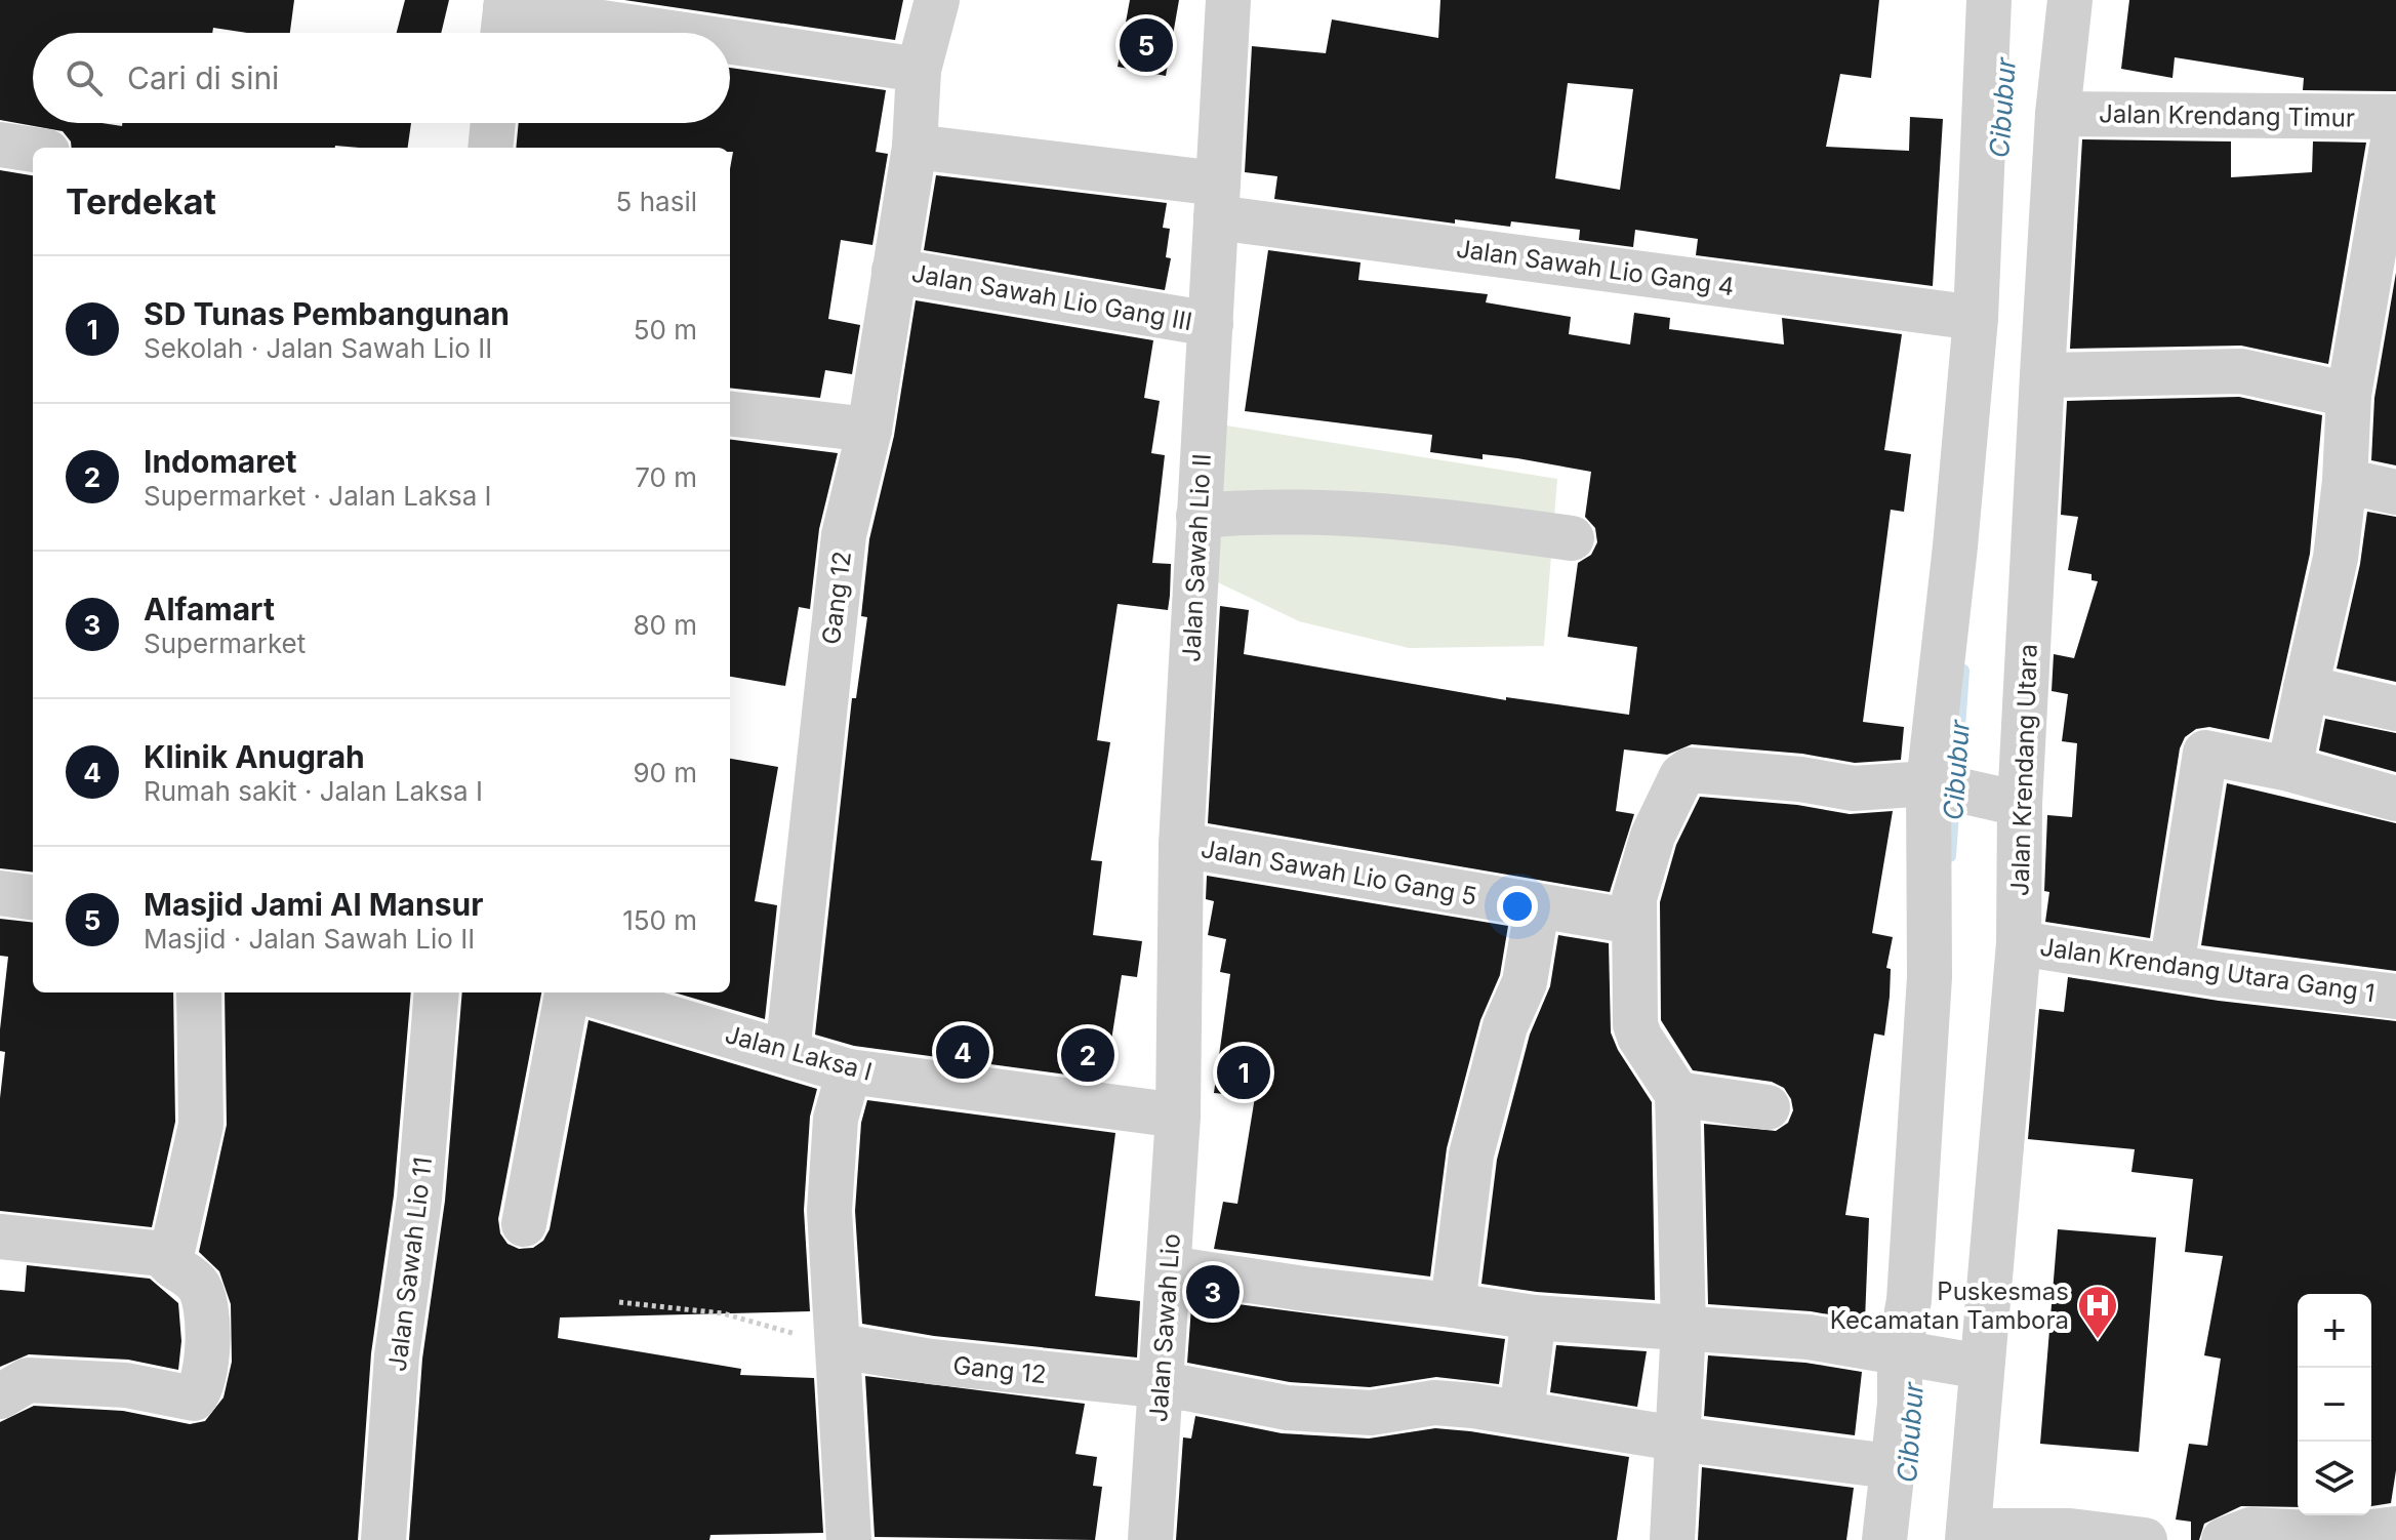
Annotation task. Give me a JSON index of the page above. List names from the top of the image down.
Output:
{
  "streets": {
    "street": [
      "Jalan Krendang Timur",
      "Jalan Sawah Lio Gang 4",
      "Jalan Sawah Lio Gang III",
      "Jalan Sawah Lio II",
      "Gang 12",
      "Jalan Krendang Utara",
      "Jalan Sawah Lio Gang 5",
      "Jalan Krendang Utara Gang 1",
      "Jalan Laksa I",
      "Jalan Sawah Lio 11",
      "Jalan Sawah Lio"
    ]
  },
  "crossings": [
    ["Jalan Krendang Timur", "Jalan Krendang Utara"],
    ["Jalan Sawah Lio Gang 4", "Jalan Sawah Lio II"],
    ["Jalan Sawah Lio Gang III", "Jalan Sawah Lio II"],
    ["Jalan Sawah Lio Gang III", "Gang 12"],
    ["Jalan Sawah Lio II", "Jalan Sawah Lio Gang 5"],
    ["Jalan Sawah Lio II", "Jalan Laksa I"],
    ["Jalan Sawah Lio II", "Jalan Sawah Lio"],
    ["Gang 12", "Jalan Laksa I"],
    ["Gang 12", "Jalan Sawah Lio"],
    ["Jalan Krendang Utara", "Jalan Krendang Utara Gang 1"],
    ["Jalan Laksa I", "Jalan Sawah Lio"]
  ],
  "water": ["Cibubur"],
  "places": {
    "hospital": ["Puskesmas Kecamatan Tambora"]
  },
  "page": {
    "pins": [
      "5",
      "4",
      "2",
      "1",
      "3"
    ],
    "search": "Cari di sini",
    "heading": ["Terdekat", "5 hasil"],
    "list": [
      {
        "mark": "1",
        "name": "SD Tunas Pembangunan",
        "note": "Sekolah · Jalan Sawah Lio II",
        "value": "50 m"
      },
      {
        "mark": "2",
        "name": "Indomaret",
        "note": "Supermarket · Jalan Laksa I",
        "value": "70 m"
      },
      {
        "mark": "3",
        "name": "Alfamart",
        "note": "Supermarket",
        "value": "80 m"
      },
      {
        "mark": "4",
        "name": "Klinik Anugrah",
        "note": "Rumah sakit · Jalan Laksa I",
        "value": "90 m"
      },
      {
        "mark": "5",
        "name": "Masjid Jami Al Mansur",
        "note": "Masjid · Jalan Sawah Lio II",
        "value": "150 m"
      }
    ],
    "map_buttons": ["+", "−"]
  }
}
